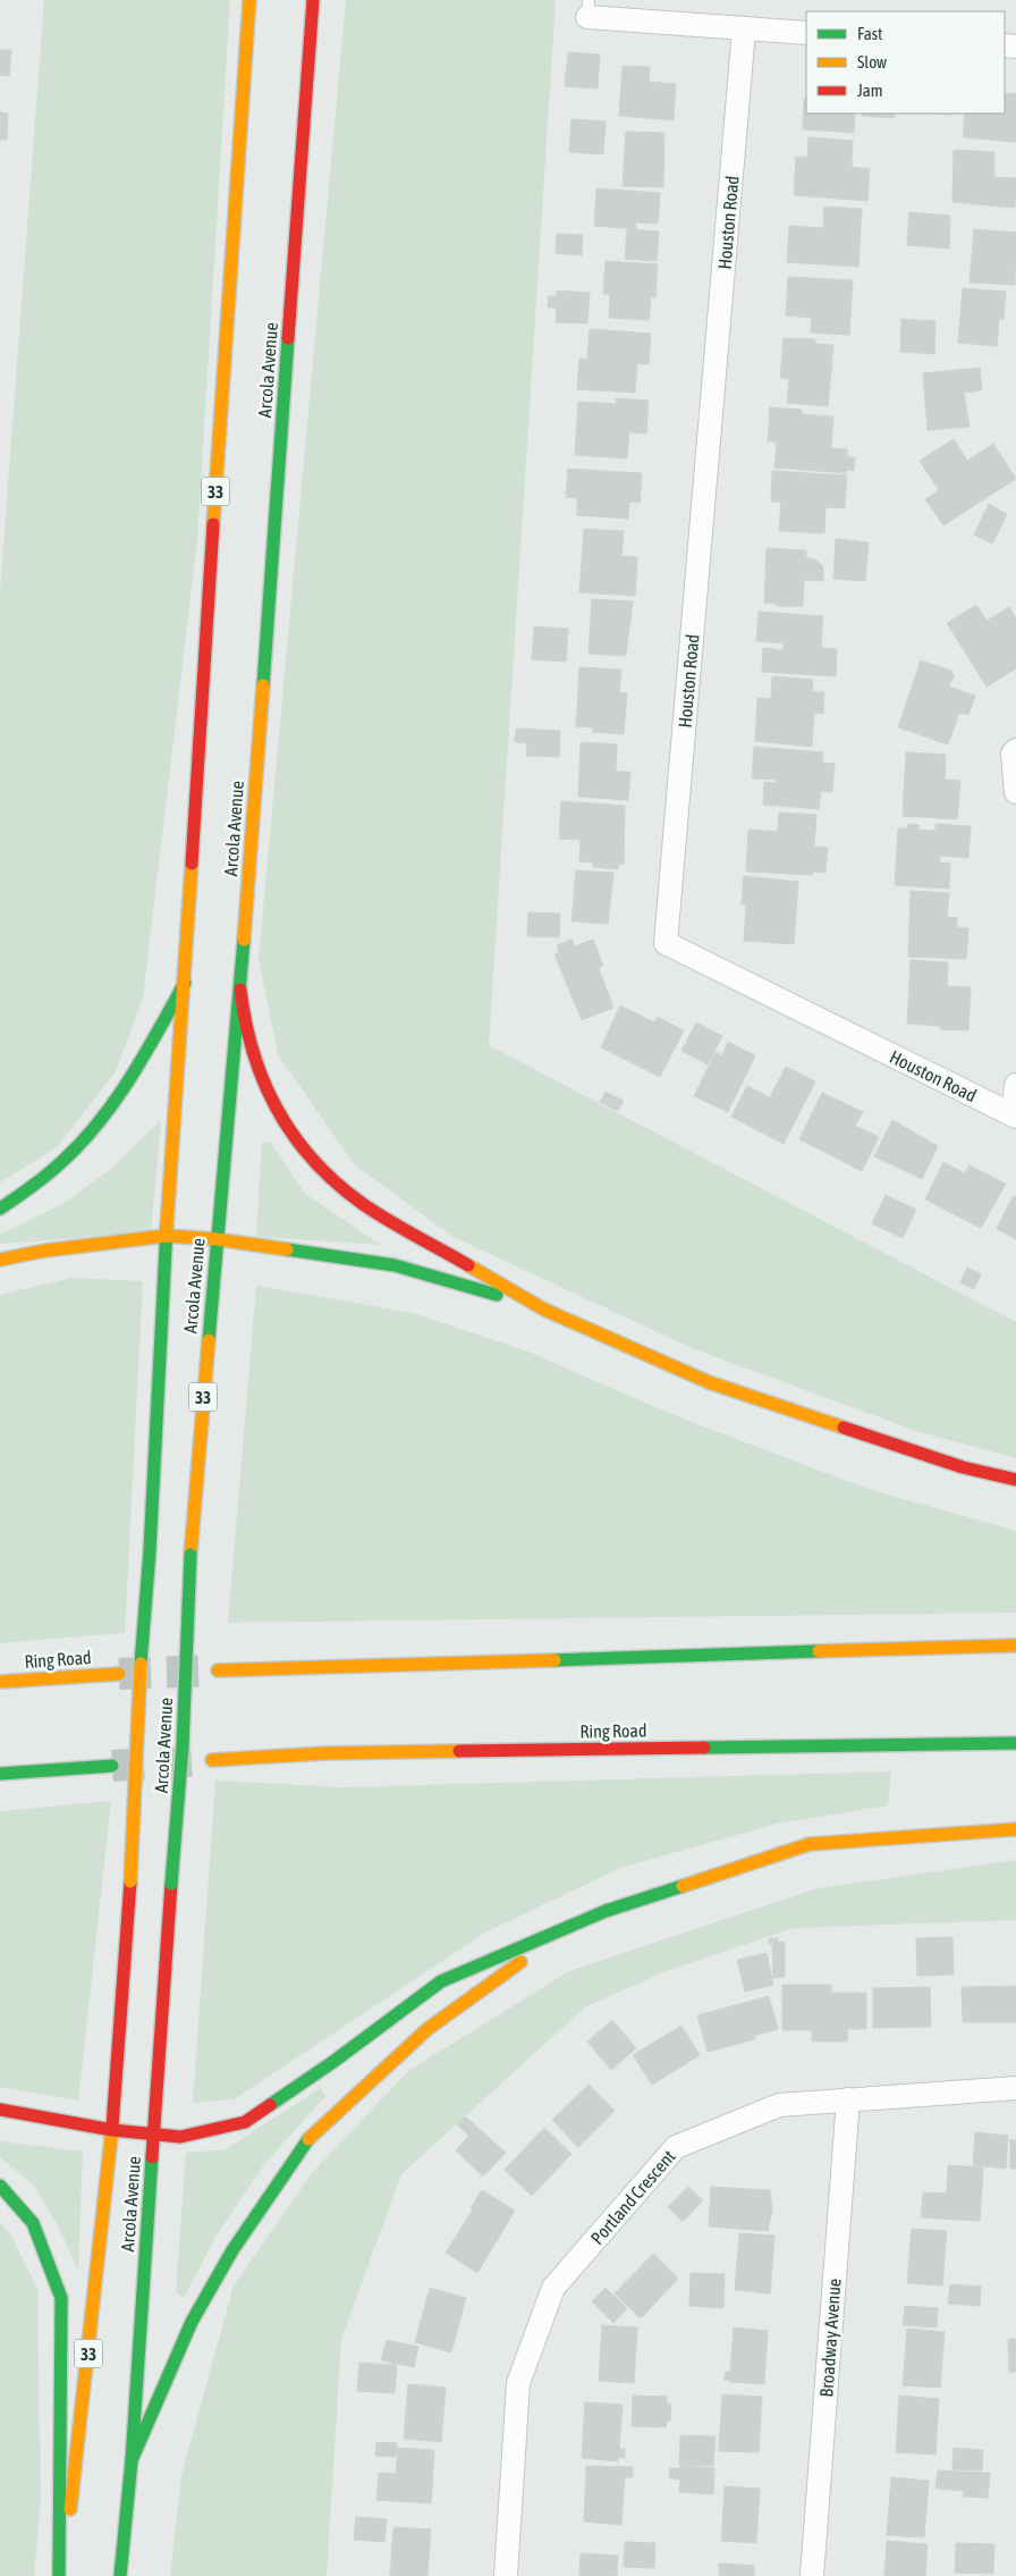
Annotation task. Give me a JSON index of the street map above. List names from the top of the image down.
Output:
{
  "streets": {
    "main road": ["Arcola Avenue", "33", "Ring Road"],
    "street": ["Houston Road", "Portland Crescent", "Broadway Avenue"]
  },
  "crossings": [
    ["Portland Crescent", "Broadway Avenue"]
  ],
  "legend": ["Fast", "Slow", "Jam"]
}
